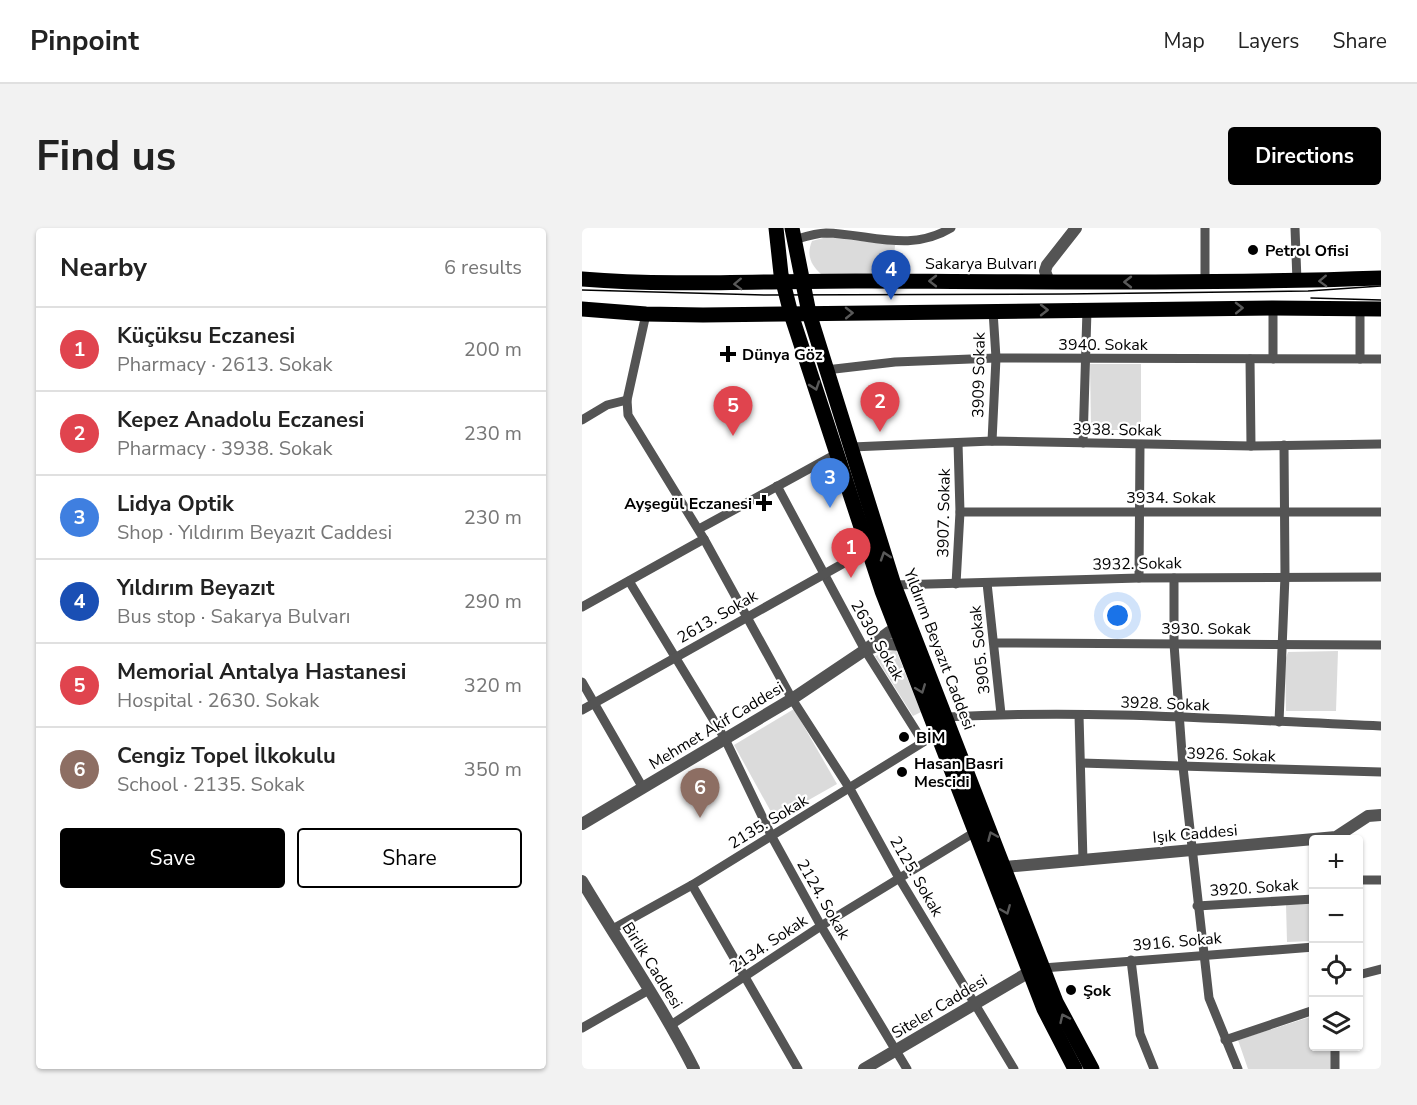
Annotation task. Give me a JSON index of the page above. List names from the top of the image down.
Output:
{
  "streets": {
    "main road": ["Sakarya Bulvarı", "Yıldırım Beyazıt Caddesi"],
    "street": [
      "3940. Sokak",
      "3909 Sokak",
      "3938. Sokak",
      "3934. Sokak",
      "3907. Sokak",
      "3932. Sokak",
      "2613. Sokak",
      "3930. Sokak",
      "2630. Sokak",
      "3905. Sokak",
      "3928. Sokak",
      "Mehmet Akif Caddesi",
      "3926. Sokak",
      "2135. Sokak",
      "Işık Caddesi",
      "2125. Sokak",
      "3920. Sokak",
      "2124. Sokak",
      "3916. Sokak",
      "2134. Sokak",
      "Birlik Caddesi",
      "Siteler Caddesi"
    ]
  },
  "crossings": [
    ["Sakarya Bulvarı", "Yıldırım Beyazıt Caddesi"],
    ["3940. Sokak", "3909 Sokak"],
    ["3940. Sokak", "Yıldırım Beyazıt Caddesi"],
    ["3909 Sokak", "3938. Sokak"],
    ["3938. Sokak", "3907. Sokak"],
    ["3938. Sokak", "Yıldırım Beyazıt Caddesi"],
    ["3934. Sokak", "3907. Sokak"],
    ["3907. Sokak", "3932. Sokak"],
    ["3932. Sokak", "Yıldırım Beyazıt Caddesi"],
    ["3932. Sokak", "3905. Sokak"],
    ["2613. Sokak", "2630. Sokak"],
    ["2613. Sokak", "Yıldırım Beyazıt Caddesi"],
    ["2613. Sokak", "2125. Sokak"],
    ["2613. Sokak", "2124. Sokak"],
    ["3930. Sokak", "3905. Sokak"],
    ["2630. Sokak", "Mehmet Akif Caddesi"],
    ["2630. Sokak", "2135. Sokak"],
    ["Yıldırım Beyazıt Caddesi", "3928. Sokak"],
    ["Yıldırım Beyazıt Caddesi", "Mehmet Akif Caddesi"],
    ["Yıldırım Beyazıt Caddesi", "2135. Sokak"],
    ["Yıldırım Beyazıt Caddesi", "Işık Caddesi"],
    ["Yıldırım Beyazıt Caddesi", "3916. Sokak"],
    ["Yıldırım Beyazıt Caddesi", "2134. Sokak"],
    ["Yıldırım Beyazıt Caddesi", "Siteler Caddesi"],
    ["3905. Sokak", "3928. Sokak"],
    ["Mehmet Akif Caddesi", "2125. Sokak"],
    ["Mehmet Akif Caddesi", "2124. Sokak"],
    ["2135. Sokak", "2125. Sokak"],
    ["2135. Sokak", "2124. Sokak"],
    ["2135. Sokak", "Birlik Caddesi"],
    ["2125. Sokak", "2134. Sokak"],
    ["2125. Sokak", "Siteler Caddesi"],
    ["2124. Sokak", "2134. Sokak"],
    ["2124. Sokak", "Siteler Caddesi"],
    ["3916. Sokak", "Siteler Caddesi"],
    ["2134. Sokak", "Birlik Caddesi"]
  ],
  "places": {
    "other": [
      "Petrol Ofisi",
      "BİM",
      "Hasan Basri Mescidi",
      "Şok"
    ],
    "health": ["Dünya Göz", "Ayşegül Eczanesi"]
  },
  "page": {
    "header": "Pinpoint",
    "nav": ["Map", "Layers", "Share"],
    "buttons": [
      "Directions",
      ["Save", "Share"]
    ],
    "title": "Find us",
    "heading": ["Nearby", "6 results"],
    "pins": [
      "4",
      "2",
      "5",
      "3",
      "1",
      "6"
    ],
    "list": [
      {
        "mark": "1",
        "name": "Küçüksu Eczanesi",
        "note": "Pharmacy · 2613. Sokak",
        "value": "200 m"
      },
      {
        "mark": "2",
        "name": "Kepez Anadolu Eczanesi",
        "note": "Pharmacy · 3938. Sokak",
        "value": "230 m"
      },
      {
        "mark": "3",
        "name": "Lidya Optik",
        "note": "Shop · Yıldırım Beyazıt Caddesi",
        "value": "230 m"
      },
      {
        "mark": "4",
        "name": "Yıldırım Beyazıt",
        "note": "Bus stop · Sakarya Bulvarı",
        "value": "290 m"
      },
      {
        "mark": "5",
        "name": "Memorial Antalya Hastanesi",
        "note": "Hospital · 2630. Sokak",
        "value": "320 m"
      },
      {
        "mark": "6",
        "name": "Cengiz Topel İlkokulu",
        "note": "School · 2135. Sokak",
        "value": "350 m"
      }
    ],
    "map_buttons": ["+", "−"]
  }
}
